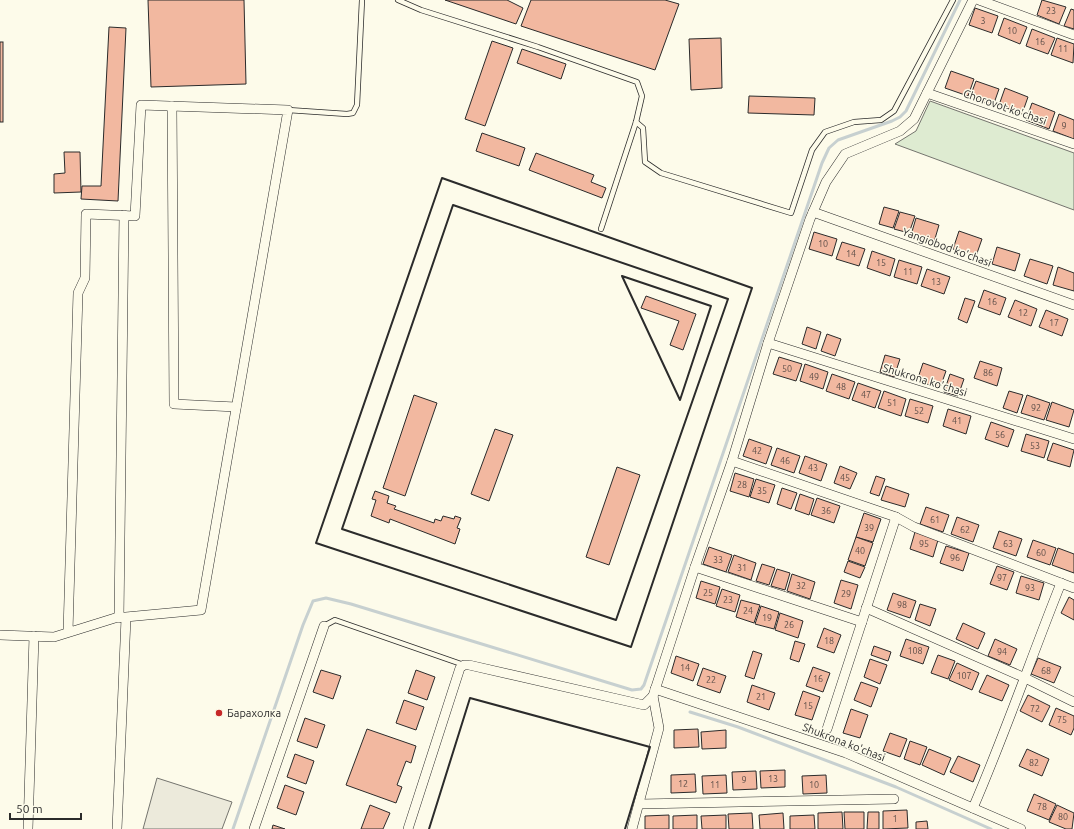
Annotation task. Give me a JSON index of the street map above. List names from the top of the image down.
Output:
{
  "streets": {
    "street": ["Chorovot ko'chasi", "Yangiobod ko'chasi", "Shukrona ko'chasi"]
  },
  "places": ["Барахолка"],
  "house_numbers": [
    "23",
    "3",
    "10",
    "16",
    "11",
    "9",
    "10",
    "14",
    "15",
    "11",
    "13",
    "16",
    "12",
    "17",
    "50",
    "86",
    "49",
    "48",
    "47",
    "51",
    "92",
    "52",
    "41",
    "56",
    "53",
    "42",
    "46",
    "43",
    "45",
    "28",
    "35",
    "36",
    "61",
    "39",
    "62",
    "95",
    "63",
    "40",
    "60",
    "96",
    "33",
    "31",
    "97",
    "32",
    "93",
    "25",
    "29",
    "23",
    "98",
    "24",
    "19",
    "26",
    "18",
    "108",
    "94",
    "14",
    "68",
    "107",
    "16",
    "22",
    "21",
    "15",
    "72",
    "75",
    "82",
    "13",
    "9",
    "12",
    "11",
    "10",
    "78",
    "80",
    "1"
  ],
  "scale_bar": "50 m"
}
